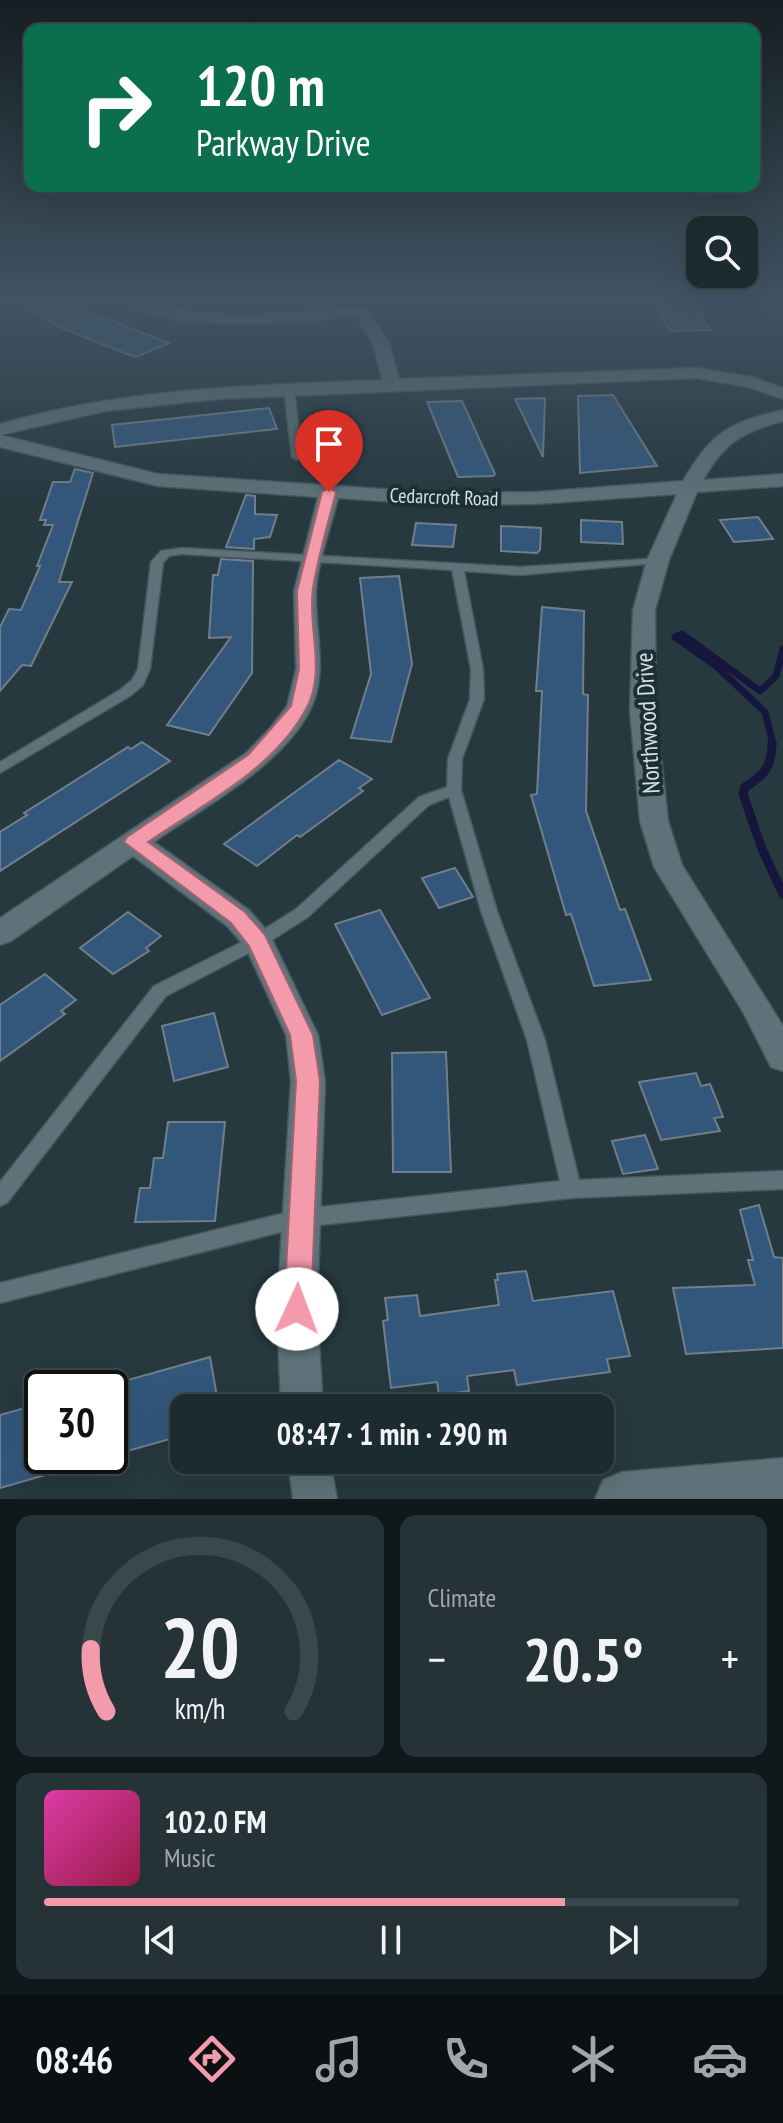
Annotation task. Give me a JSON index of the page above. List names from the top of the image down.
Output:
{
  "streets": {
    "street": ["Cedarcroft Road", "Northwood Drive"]
  },
  "crossings": [
    ["Cedarcroft Road", "Northwood Drive"]
  ],
  "page": {
    "turn": ["120 m", "Parkway Drive"],
    "limit": "30",
    "trip": "08:47 · 1 min · 290 m",
    "tile": "Climate",
    "heat": ["−", "20.5°", "+"],
    "song": ["102.0 FM", "Music"],
    "tabs": "08:46",
    "gauge": ["20", "km/h"]
  }
}
